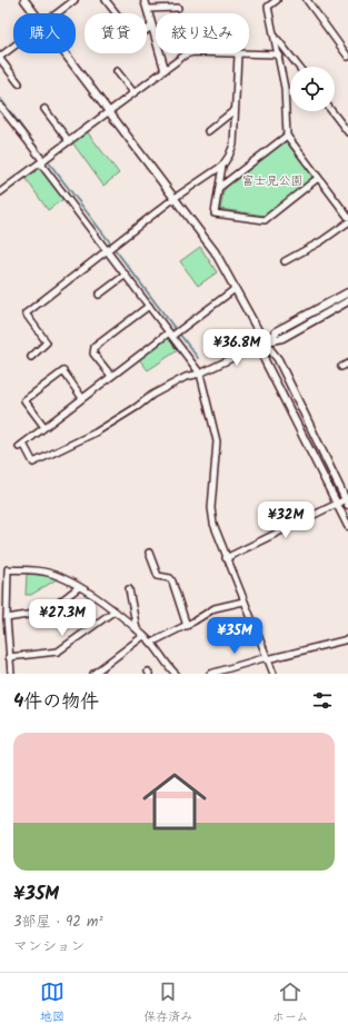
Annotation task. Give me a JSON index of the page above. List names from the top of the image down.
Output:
{
  "parks": ["富士見公園"],
  "page": {
    "chip": ["購入", "賃貸", "絞り込み"],
    "price": [
      "¥36.8M",
      "¥32M",
      "¥27.3M",
      "¥35M"
    ],
    "heading": "4件の物件",
    "list": [
      {
        "name": "¥35M",
        "note": "3部屋 · 92 m² · マンション"
      }
    ],
    "tabs": ["地図", "保存済み", "ホーム"]
  }
}
